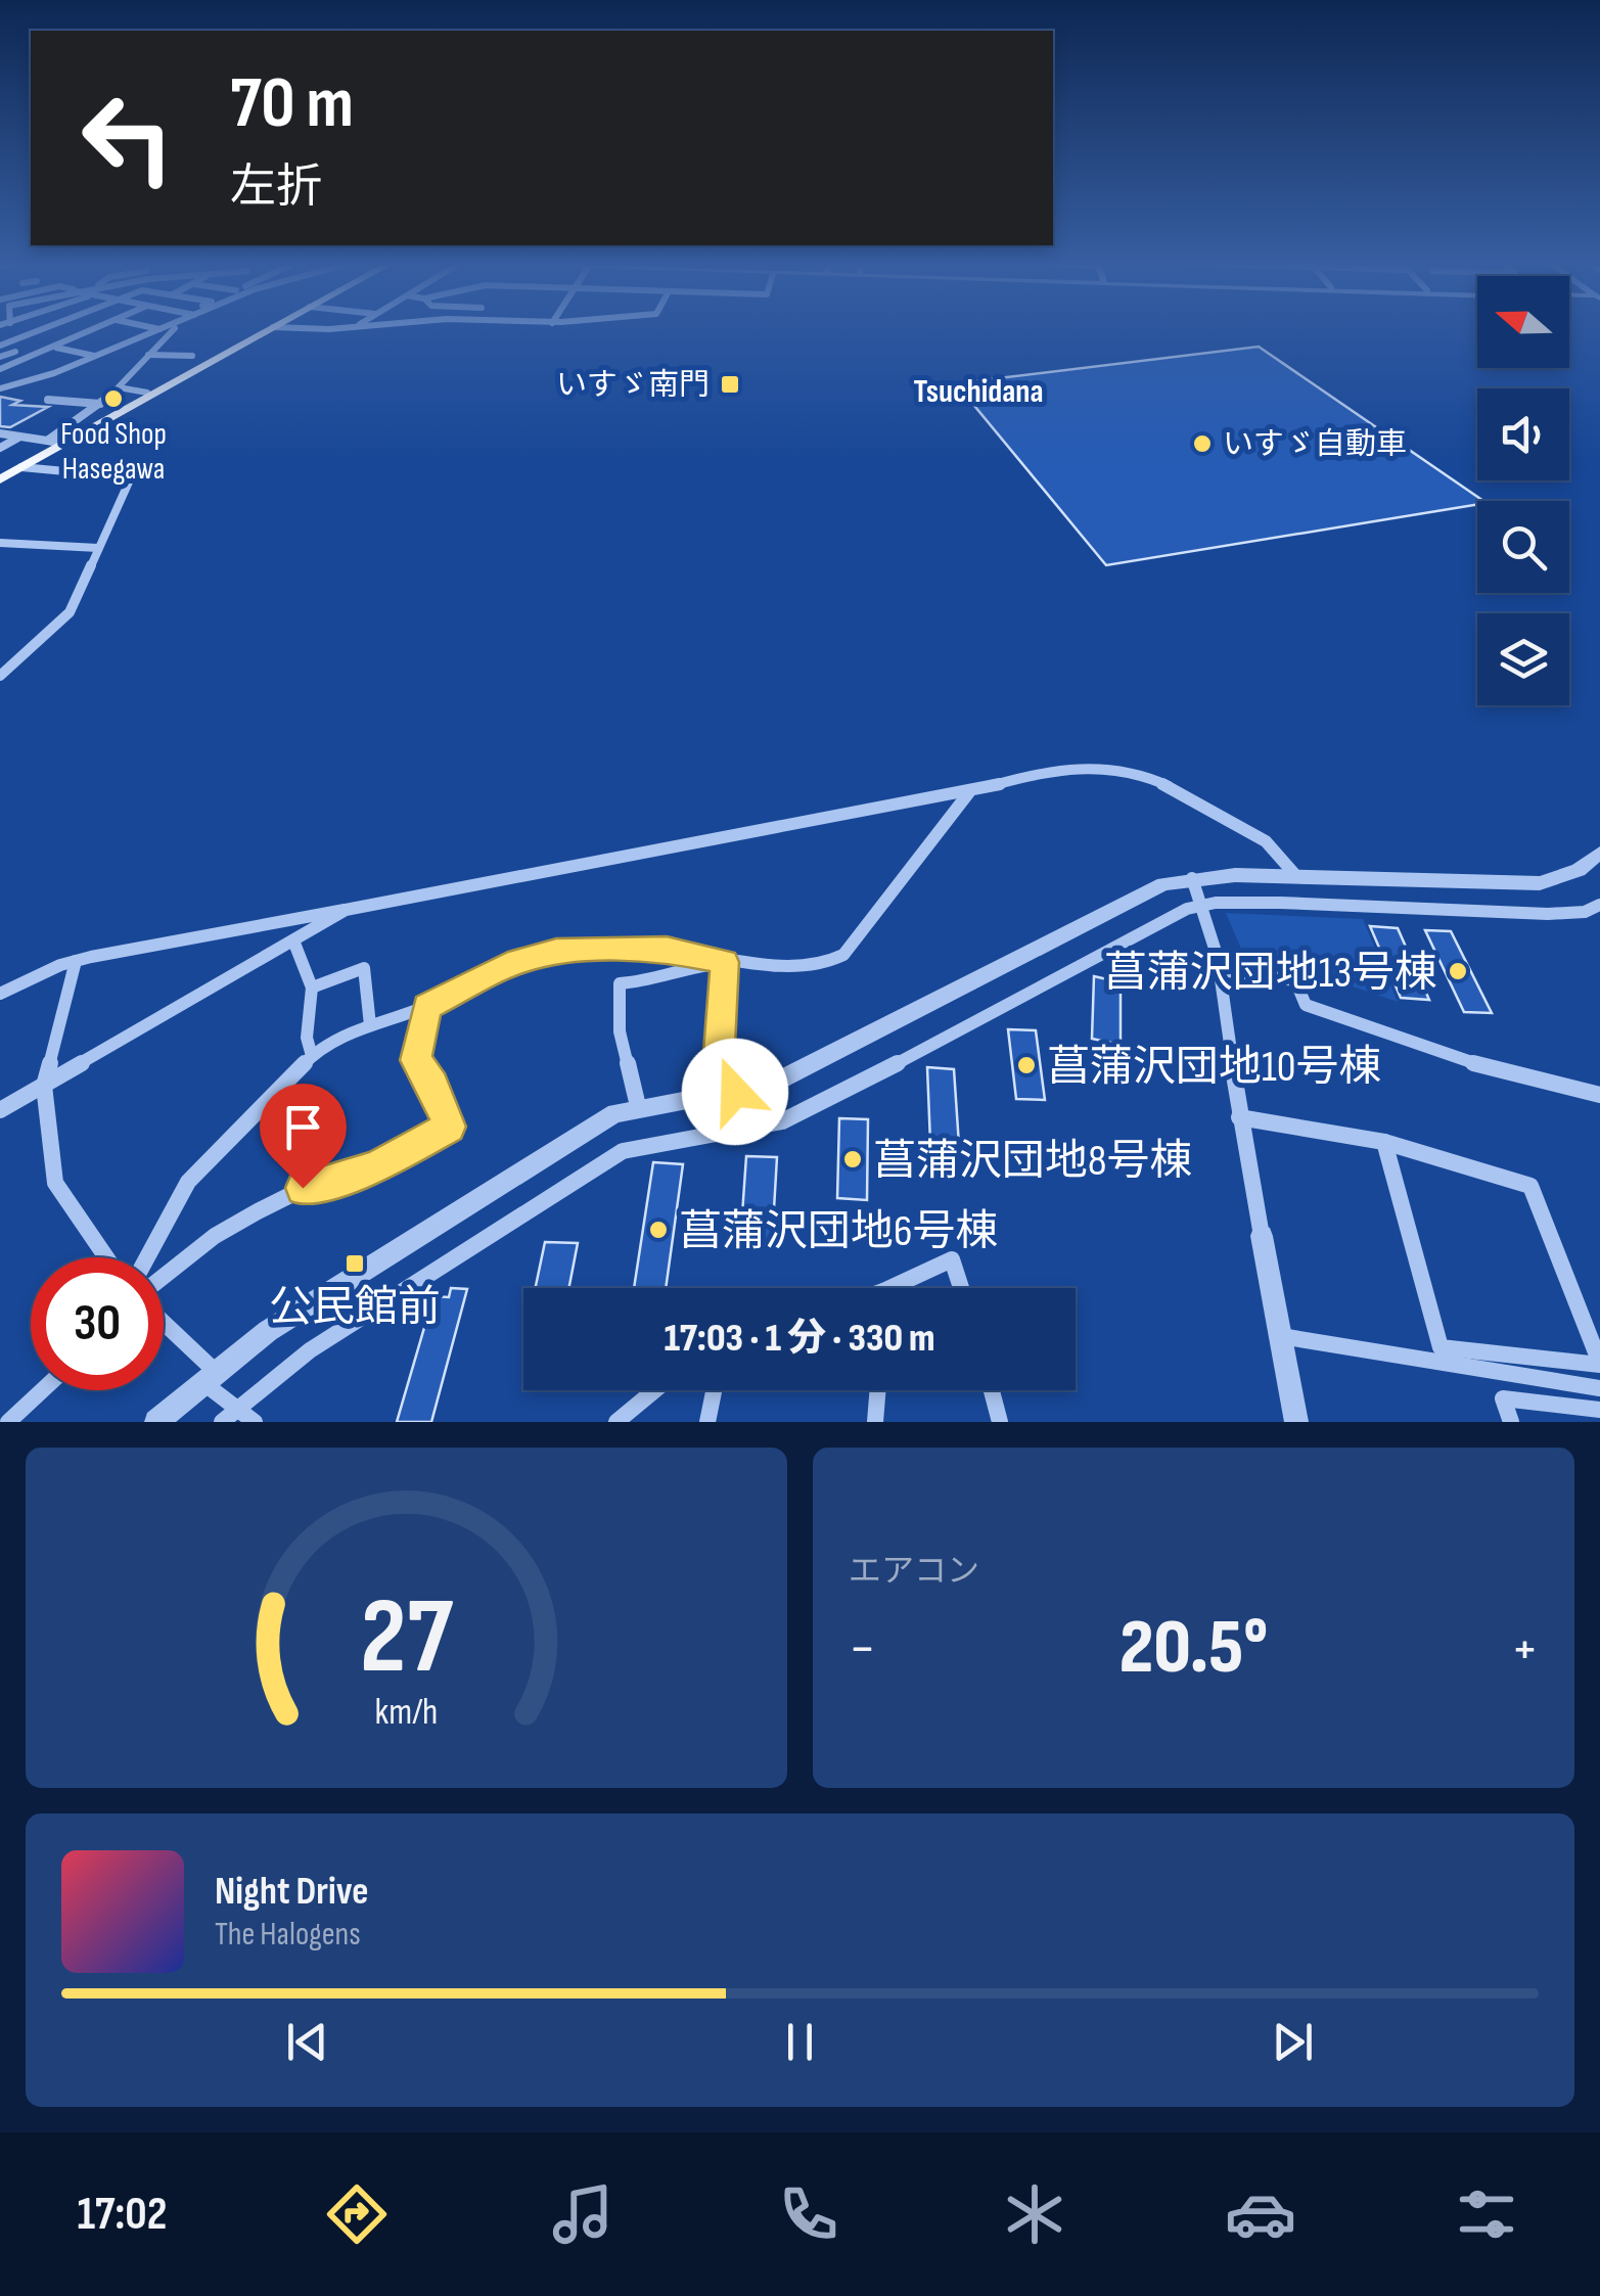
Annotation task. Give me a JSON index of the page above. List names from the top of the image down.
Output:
{
  "districts": ["Tsuchidana"],
  "places": {
    "transit": ["いすゞ南門", "公民館前"],
    "other": [
      "Food Shop Hasegawa",
      "いすゞ自動車",
      "菖蒲沢団地13号棟",
      "菖蒲沢団地10号棟",
      "菖蒲沢団地8号棟",
      "菖蒲沢団地6号棟"
    ]
  },
  "north": "left",
  "page": {
    "turn": ["70 m", "左折"],
    "limit": "30",
    "trip": "17:03 · 1 分 · 330 m",
    "tile": "エアコン",
    "heat": ["−", "20.5°", "+"],
    "song": ["Night Drive", "The Halogens"],
    "tabs": "17:02",
    "gauge": ["27", "km/h"]
  }
}
